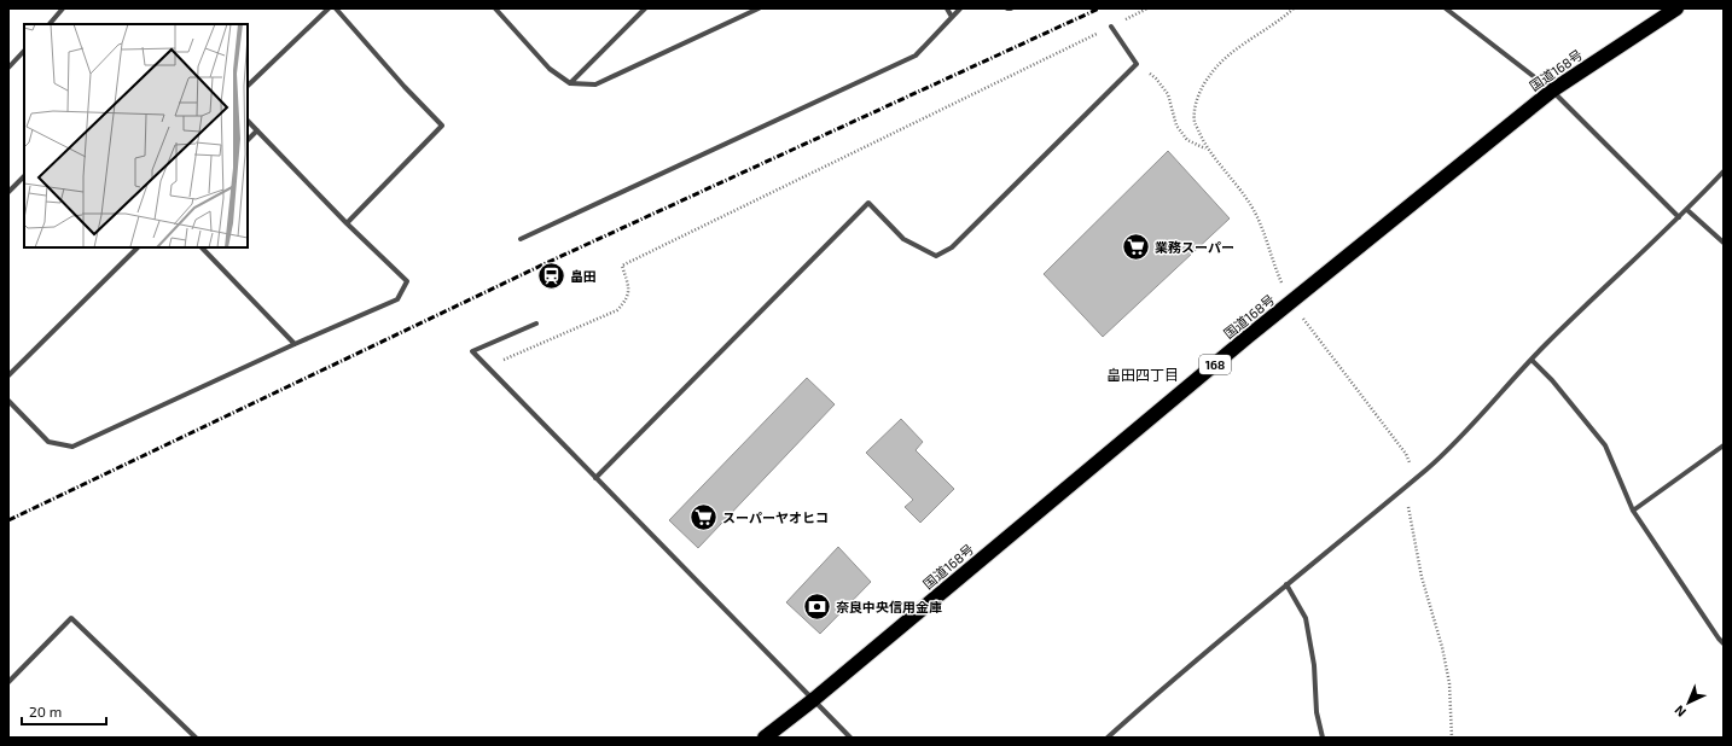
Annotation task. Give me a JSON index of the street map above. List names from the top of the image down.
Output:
{
  "streets": {
    "highway": ["国道168号", "168"]
  },
  "districts": ["畠田四丁目"],
  "places": {
    "supermarket": ["業務スーパー", "スーパーヤオヒコ"],
    "station": ["畠田"],
    "bank": ["奈良中央信用金庫"]
  },
  "scale_bar": "20 m",
  "north": "bottom left"
}
